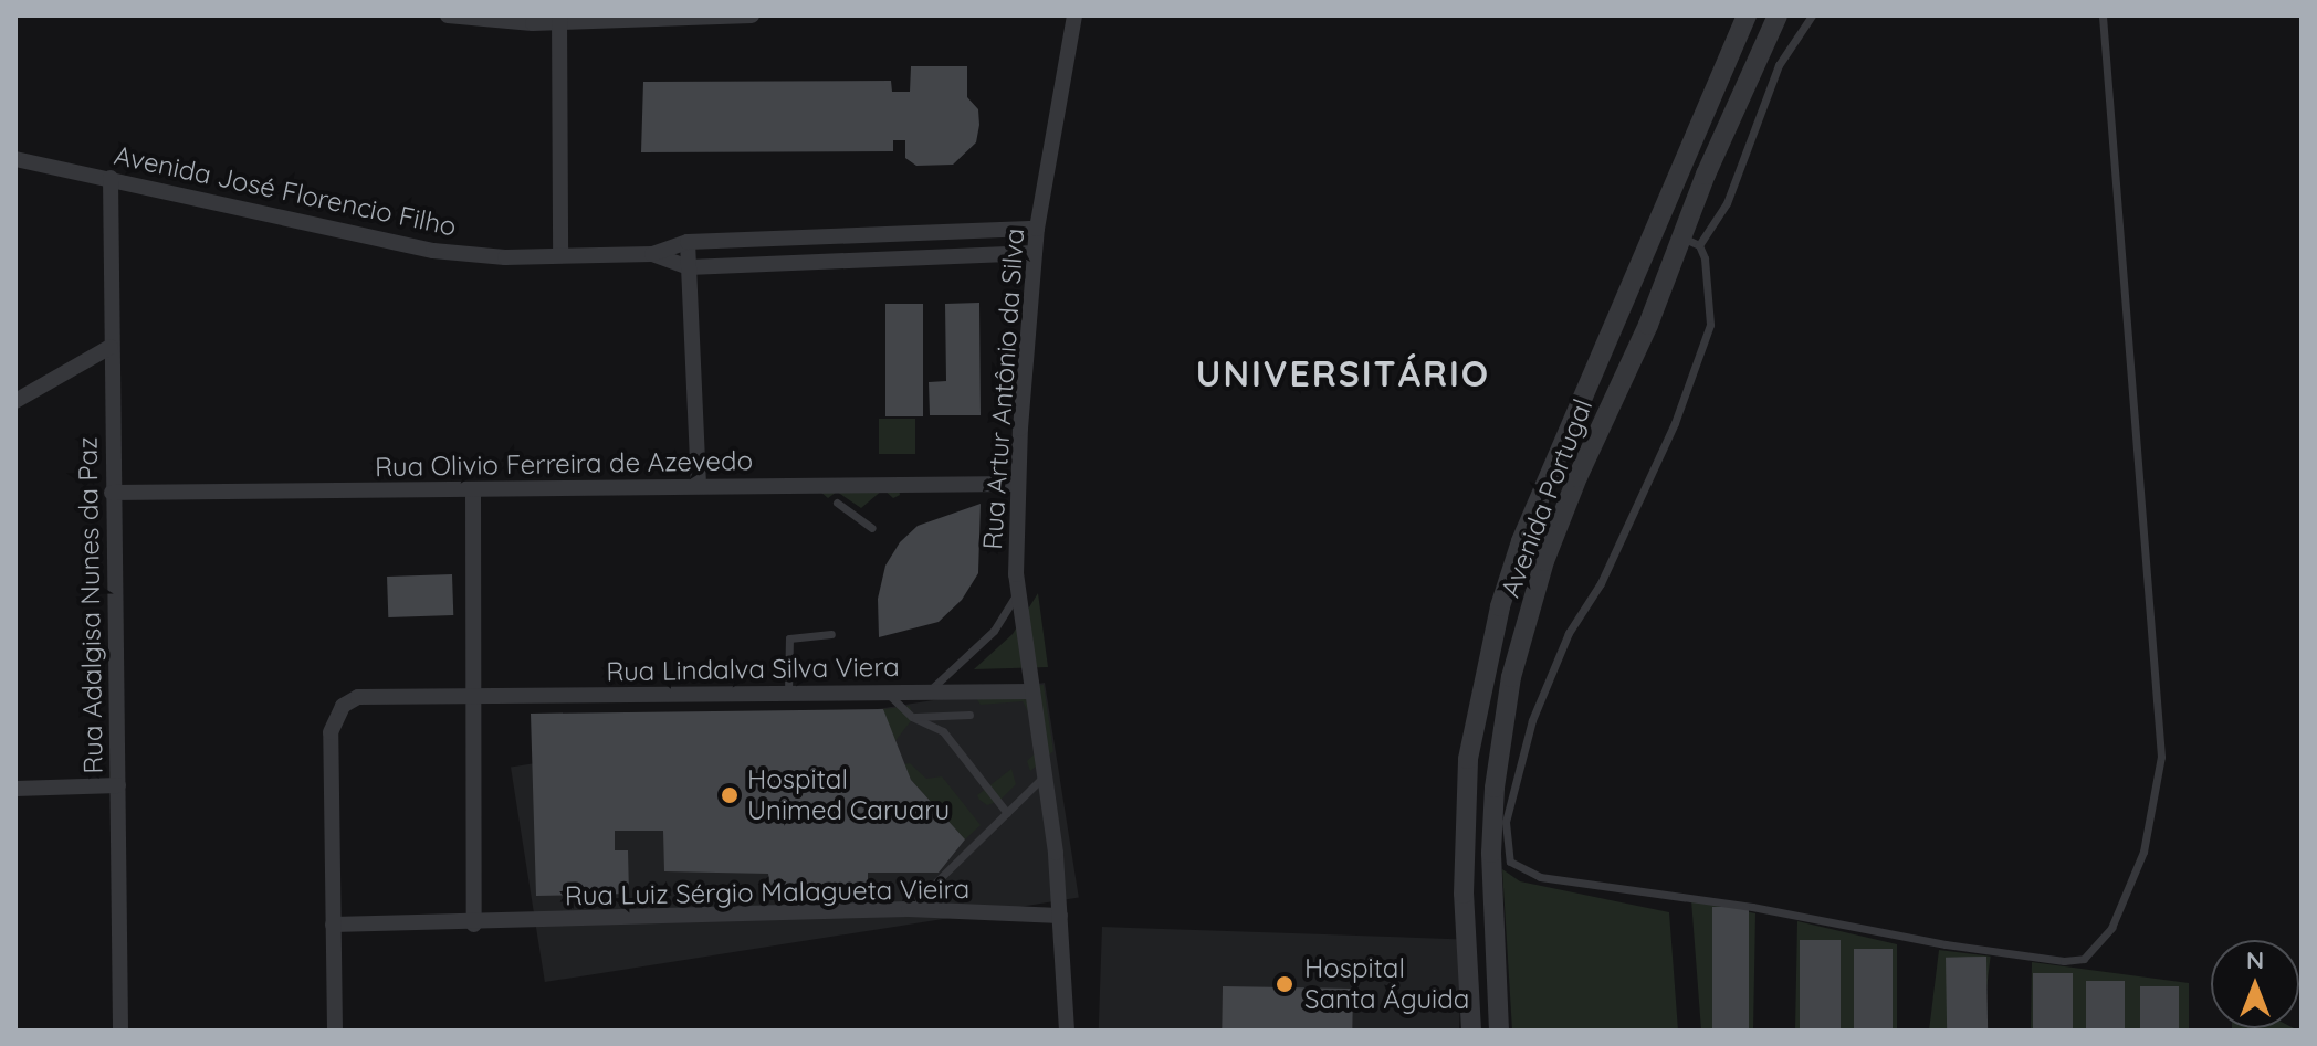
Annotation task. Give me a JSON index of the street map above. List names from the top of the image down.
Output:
{
  "streets": {
    "street": [
      "Avenida José Florencio Filho",
      "Rua Artur Antônio da Silva",
      "Rua Olivio Ferreira de Azevedo",
      "Avenida Portugal",
      "Rua Adalgisa Nunes da Paz",
      "Rua Lindalva Silva Viera",
      "Rua Luiz Sérgio Malagueta Vieira"
    ]
  },
  "crossings": [
    ["Avenida José Florencio Filho", "Rua Artur Antônio da Silva"],
    ["Avenida José Florencio Filho", "Rua Adalgisa Nunes da Paz"],
    ["Rua Artur Antônio da Silva", "Rua Olivio Ferreira de Azevedo"],
    ["Rua Artur Antônio da Silva", "Rua Lindalva Silva Viera"],
    ["Rua Artur Antônio da Silva", "Rua Luiz Sérgio Malagueta Vieira"],
    ["Rua Olivio Ferreira de Azevedo", "Rua Adalgisa Nunes da Paz"],
    ["Rua Lindalva Silva Viera", "Rua Luiz Sérgio Malagueta Vieira"]
  ],
  "districts": ["UNIVERSITÁRIO"],
  "places": ["Hospital Unimed Caruaru", "Hospital Santa Águida"],
  "north": "top"
}
